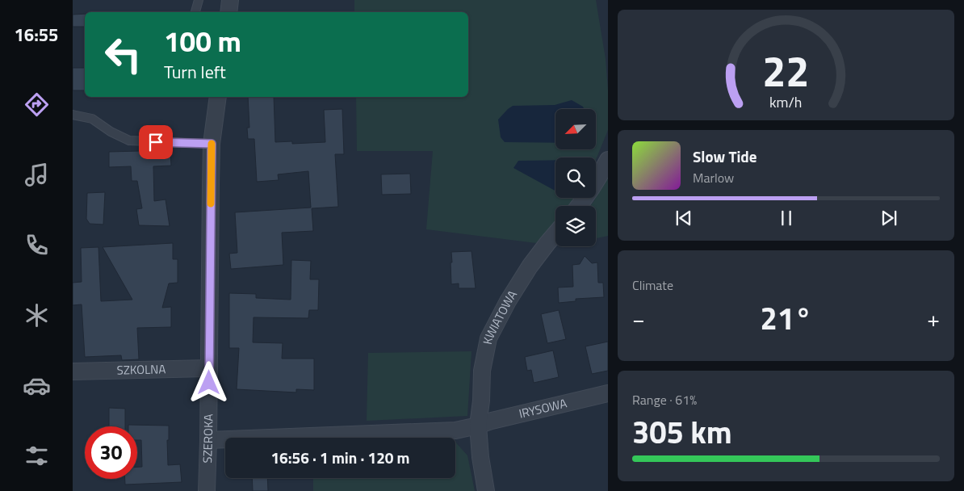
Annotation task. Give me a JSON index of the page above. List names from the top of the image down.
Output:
{
  "streets": {
    "street": [
      "KWIATOWA",
      "SZKOLNA",
      "IRYSOWA",
      "SZEROKA"
    ]
  },
  "crossings": [
    ["KWIATOWA", "IRYSOWA"],
    ["SZKOLNA", "SZEROKA"]
  ],
  "north": "bottom left",
  "page": {
    "tabs": "16:55",
    "turn": ["100 m", "Turn left"],
    "song": ["Slow Tide", "Marlow"],
    "tile": [
      "Climate",
      ["Range · 61%", "305 km"]
    ],
    "heat": ["−", "21°", "+"],
    "limit": "30",
    "trip": "16:56 · 1 min · 120 m",
    "gauge": ["22", "km/h"]
  }
}
